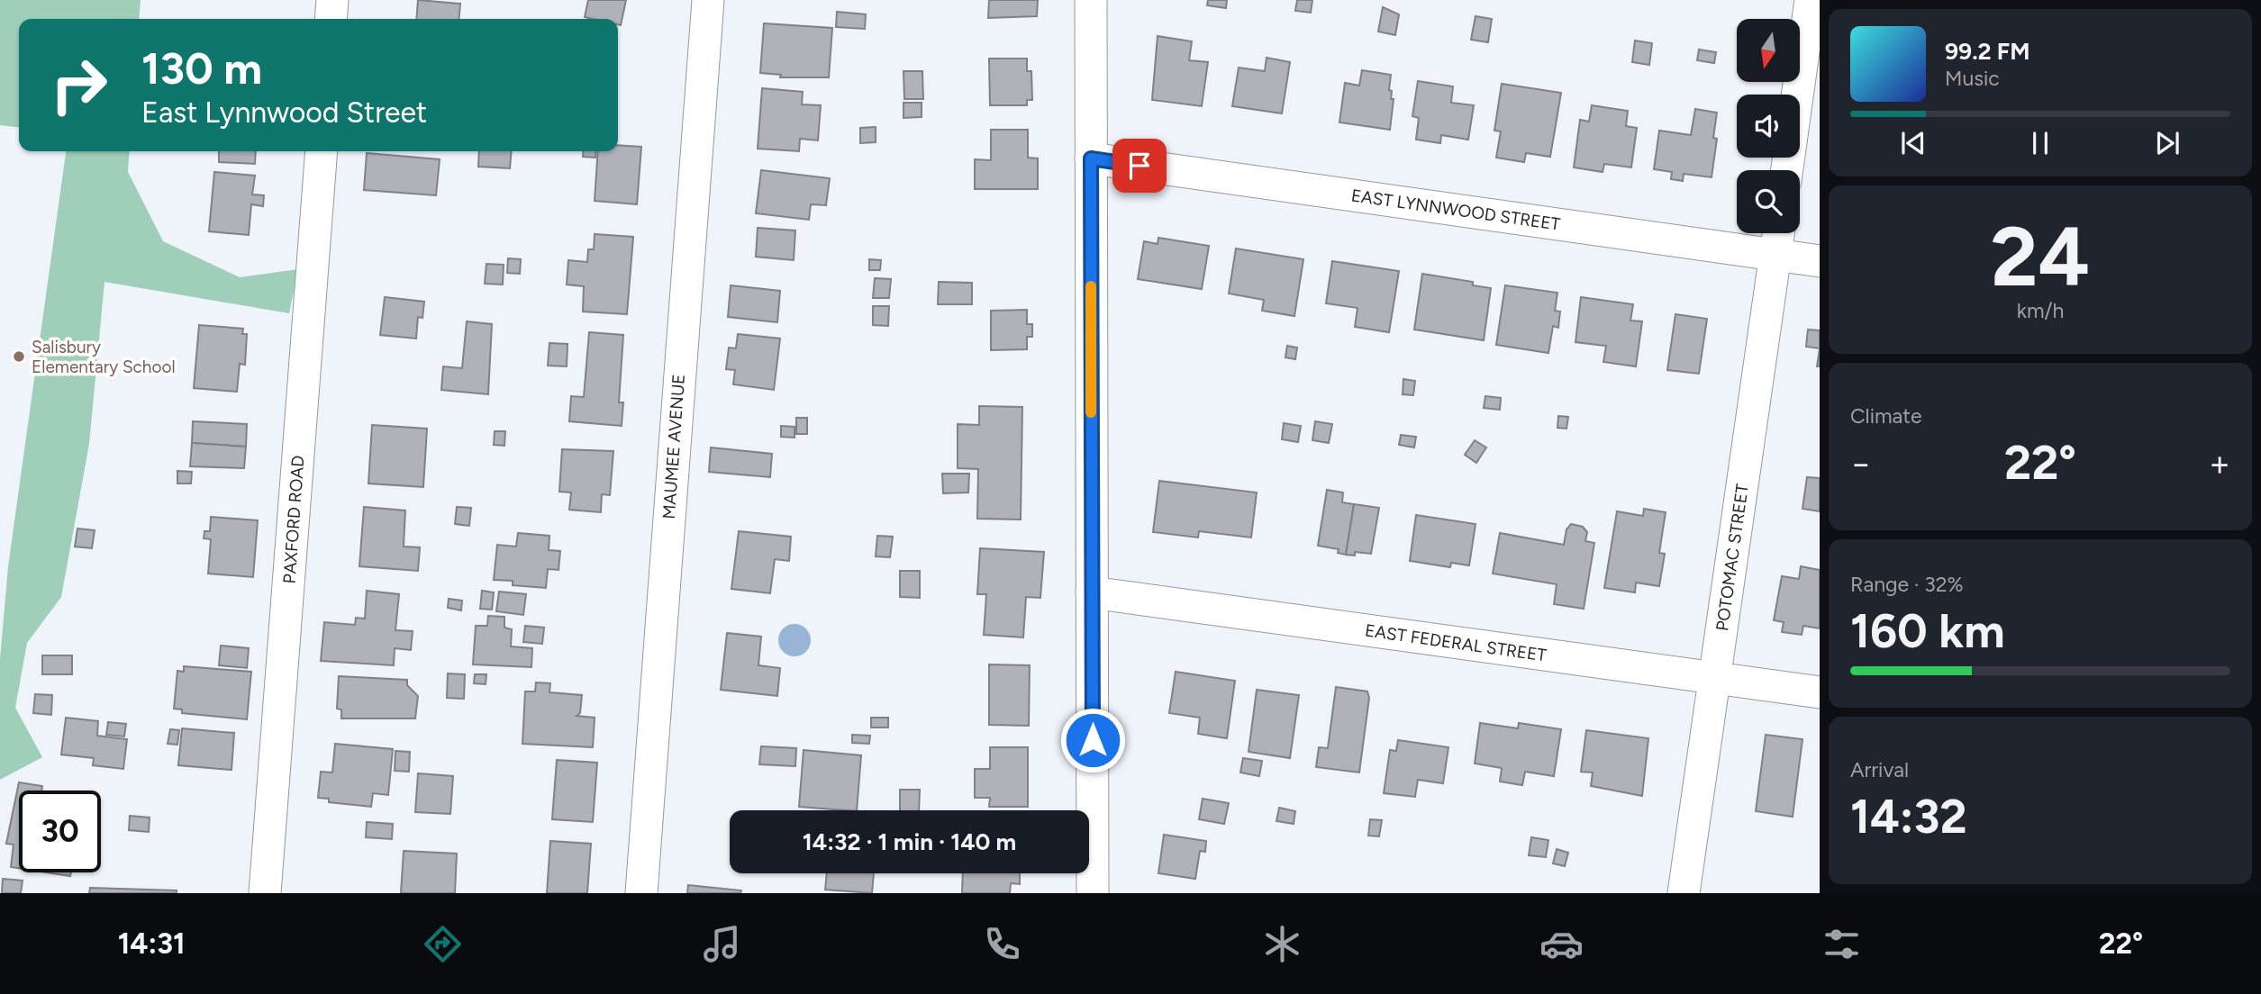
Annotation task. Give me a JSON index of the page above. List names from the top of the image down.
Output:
{
  "streets": {
    "street": [
      "EAST LYNNWOOD STREET",
      "MAUMEE AVENUE",
      "PAXFORD ROAD",
      "POTOMAC STREET",
      "EAST FEDERAL STREET"
    ]
  },
  "crossings": [
    ["EAST LYNNWOOD STREET", "POTOMAC STREET"],
    ["POTOMAC STREET", "EAST FEDERAL STREET"]
  ],
  "places": ["Salisbury Elementary School"],
  "north": "bottom",
  "page": {
    "turn": ["130 m", "East Lynnwood Street"],
    "song": ["99.2 FM", "Music"],
    "tile": [
      ["24", "km/h"],
      "Climate",
      ["Range · 32%", "160 km"],
      ["Arrival", "14:32"]
    ],
    "heat": ["−", "22°", "+"],
    "limit": "30",
    "trip": "14:32 · 1 min · 140 m",
    "tabs": ["14:31", "22°"]
  }
}
